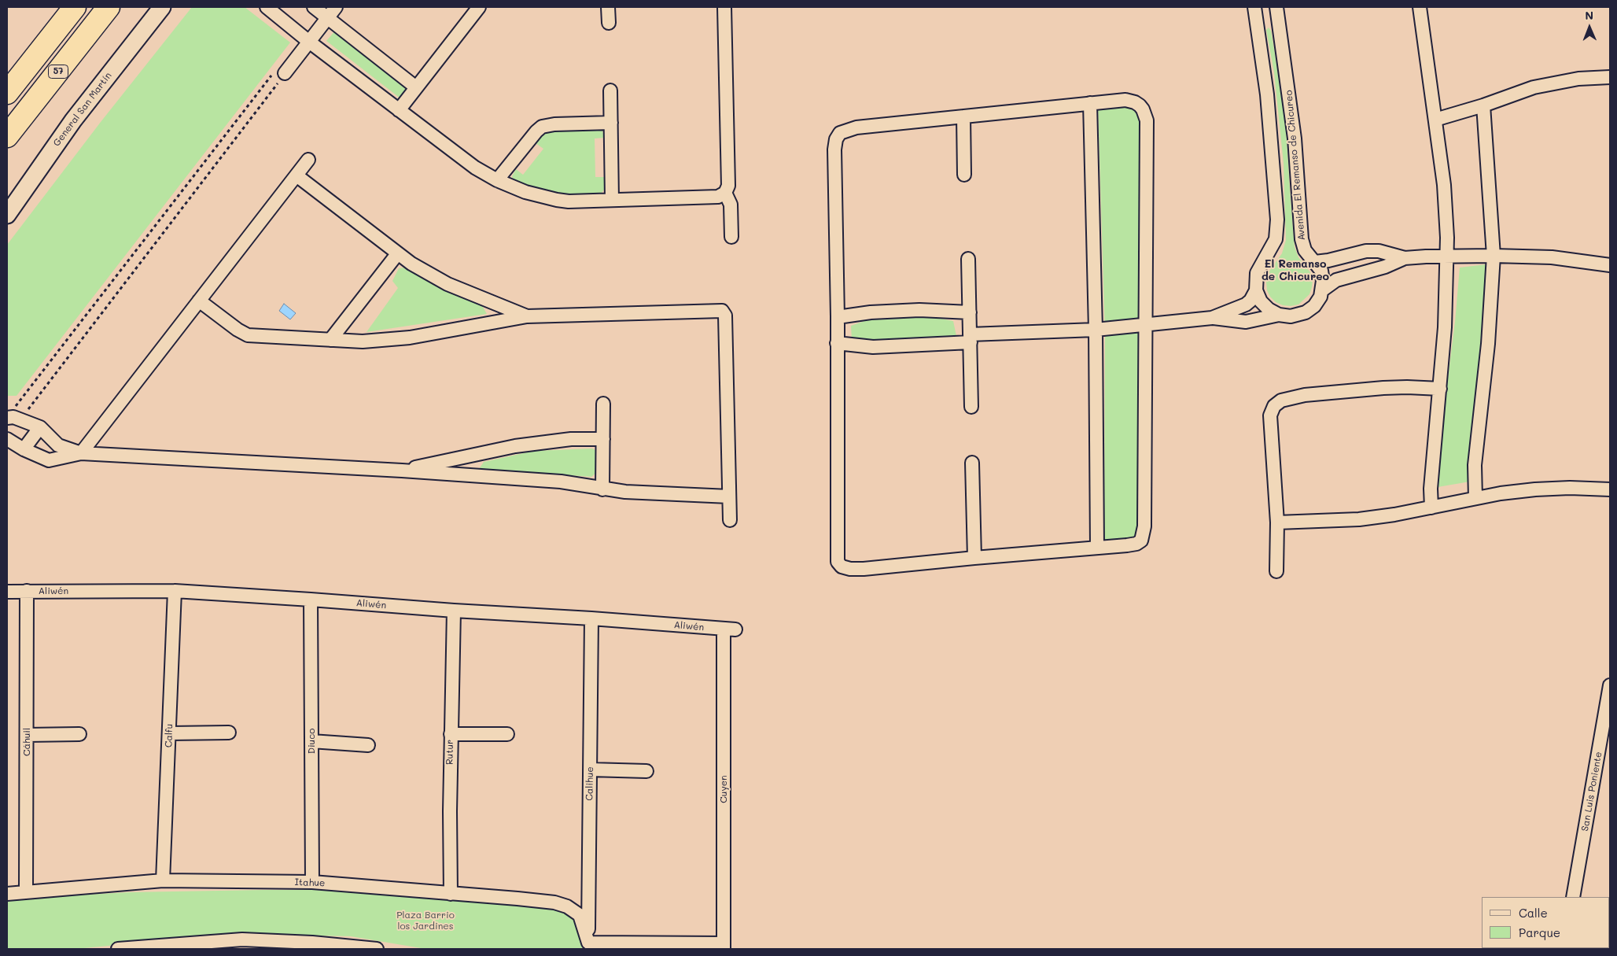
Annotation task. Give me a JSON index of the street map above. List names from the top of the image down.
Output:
{
  "streets": {
    "highway": ["57"],
    "street": [
      "General San Martín",
      "Avenida El Remanso de Chicureo",
      "Aliwén",
      "Calfu",
      "Diuco",
      "Cáhuil",
      "Rutur",
      "Calihue",
      "Cuyen",
      "San Luis Poniente",
      "Itahue"
    ]
  },
  "crossings": [
    ["Aliwén", "Calfu"],
    ["Aliwén", "Diuco"],
    ["Aliwén", "Cáhuil"],
    ["Aliwén", "Rutur"],
    ["Aliwén", "Calihue"],
    ["Aliwén", "Cuyen"],
    ["Calfu", "Itahue"],
    ["Diuco", "Itahue"],
    ["Cáhuil", "Itahue"],
    ["Rutur", "Itahue"],
    ["Calihue", "Itahue"]
  ],
  "districts": ["El Remanso de Chicureo"],
  "parks": ["Plaza Barrio los Jardines"],
  "legend": ["Calle", "Parque"],
  "north": "top"
}
